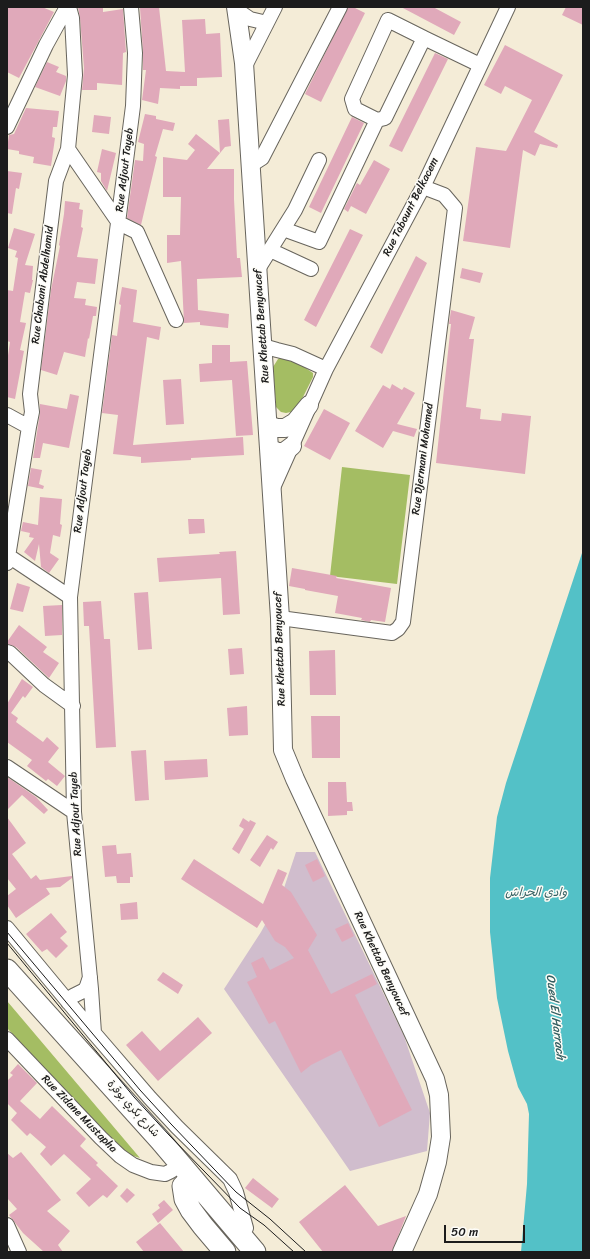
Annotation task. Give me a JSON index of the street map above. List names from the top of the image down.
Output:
{
  "streets": {
    "highway": ["شارع بكري بوقرة"],
    "main road": ["Rue Khettab Benyoucef"],
    "street": [
      "Rue Adjout Tayeb",
      "Rue Tabount Belkacem",
      "Rue Chabani Abdelhamid",
      "Rue Djermani Mohamed",
      "Rue Zidane Mustapha"
    ]
  },
  "crossings": [
    ["Rue Tabount Belkacem", "Rue Khettab Benyoucef"],
    ["Rue Tabount Belkacem", "Rue Djermani Mohamed"],
    ["Rue Khettab Benyoucef", "Rue Djermani Mohamed"]
  ],
  "water": ["وادي الحراش", "Oued El Harrach"],
  "scale_bar": "50 m"
}
